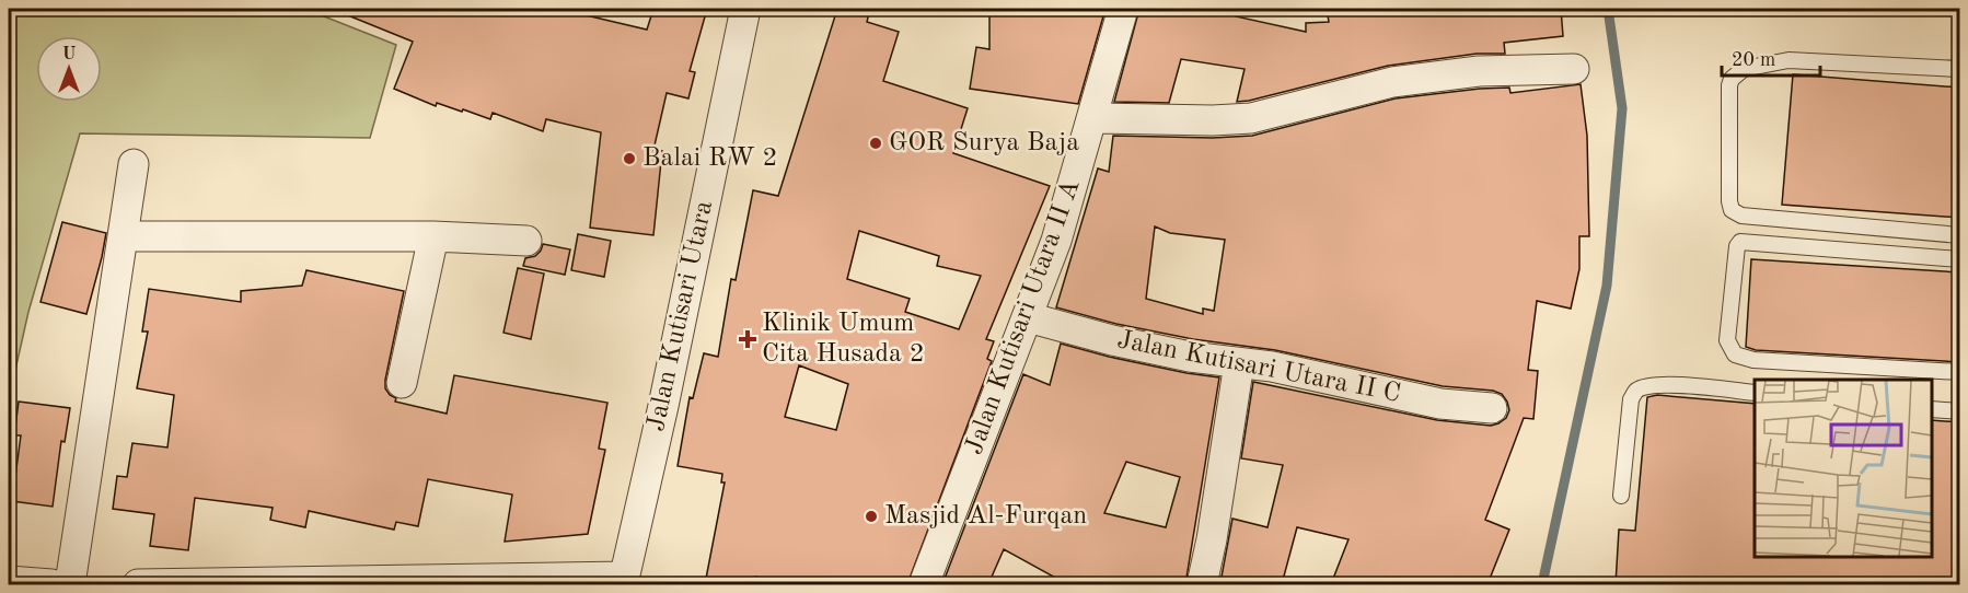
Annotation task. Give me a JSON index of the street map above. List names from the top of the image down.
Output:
{
  "streets": {
    "street": ["Jalan Kutisari Utara", "Jalan Kutisari Utara II A", "Jalan Kutisari Utara II C"]
  },
  "crossings": [
    ["Jalan Kutisari Utara II A", "Jalan Kutisari Utara II C"]
  ],
  "places": {
    "other": ["GOR Surya Baja", "Balai RW 2", "Masjid Al-Furqan"],
    "health": ["Klinik Umum Cita Husada 2"]
  },
  "scale_bar": "20 m",
  "north": "top"
}
